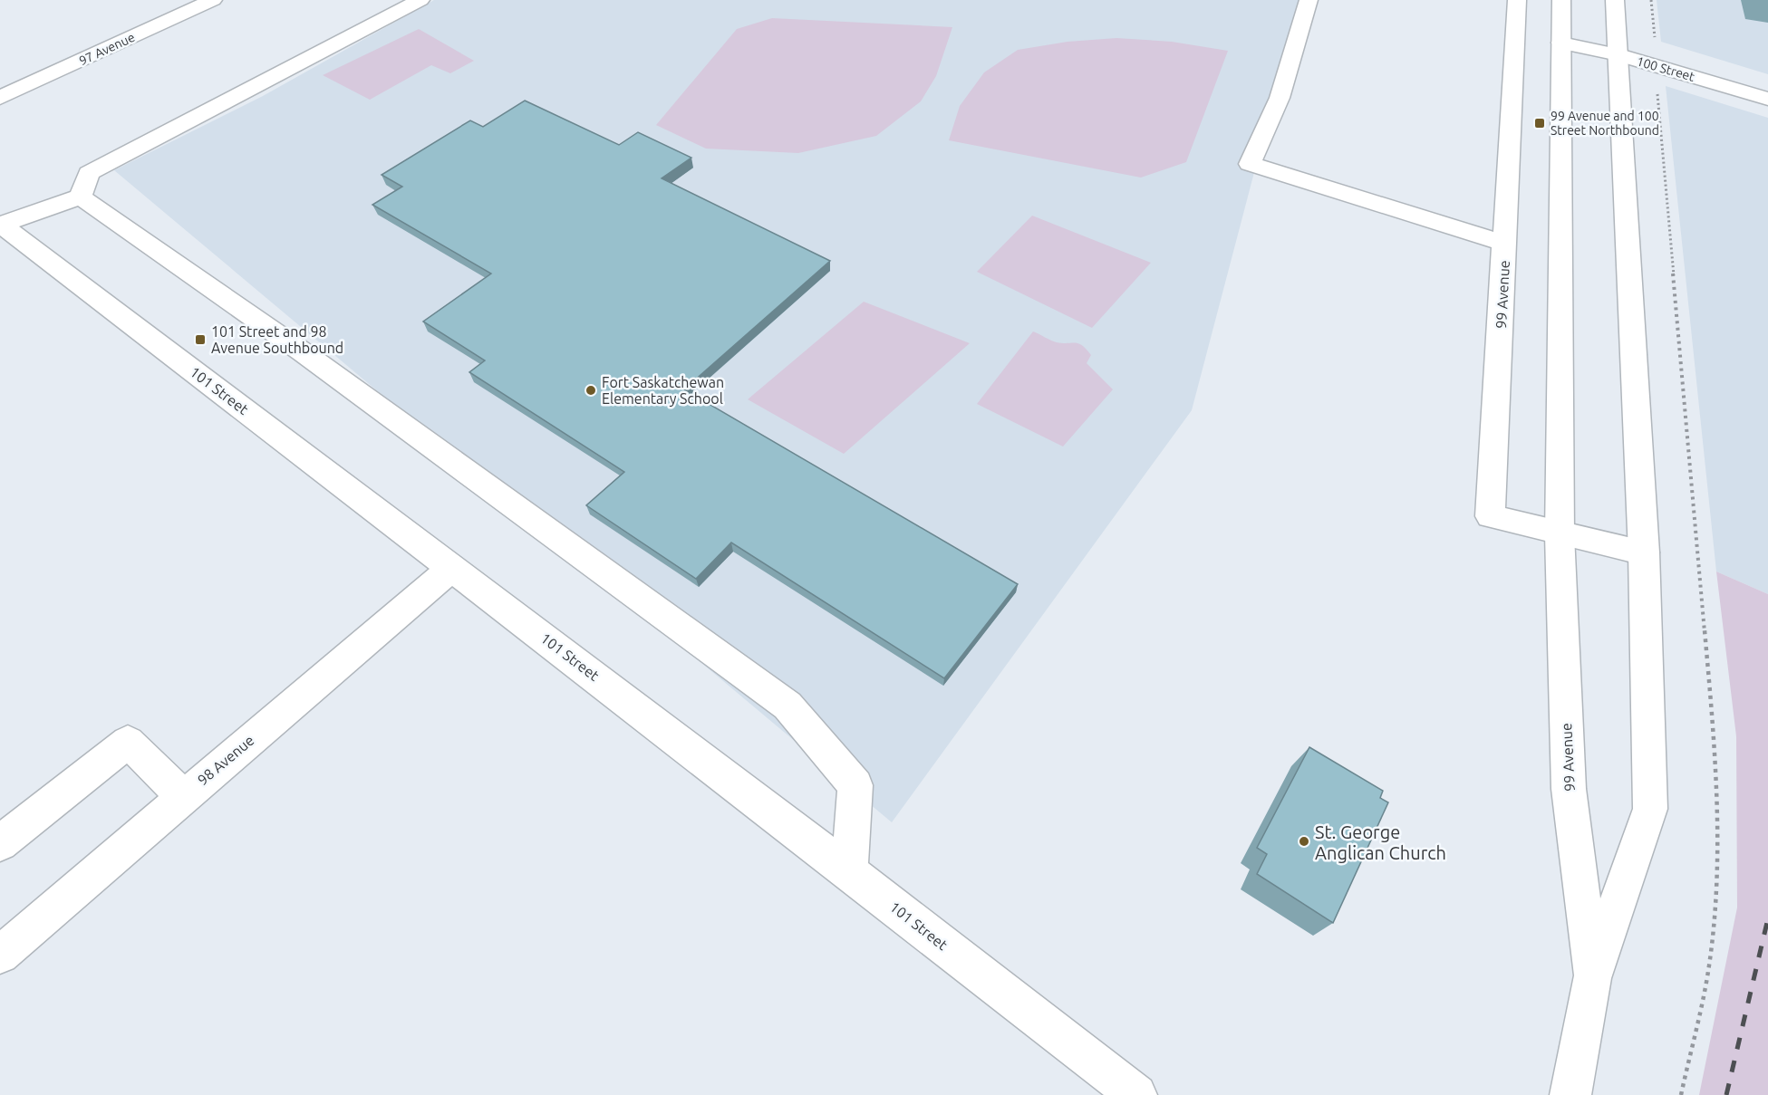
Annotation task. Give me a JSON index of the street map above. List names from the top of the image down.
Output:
{
  "streets": {
    "street": [
      "97 Avenue",
      "100 Street",
      "99 Avenue",
      "101 Street",
      "98 Avenue"
    ]
  },
  "crossings": [
    ["100 Street", "99 Avenue"],
    ["101 Street", "98 Avenue"]
  ],
  "places": {
    "transit": ["99 Avenue and 100 Street Northbound", "101 Street and 98 Avenue Southbound"],
    "other": ["Fort Saskatchewan Elementary School", "St. George Anglican Church"]
  }
}
